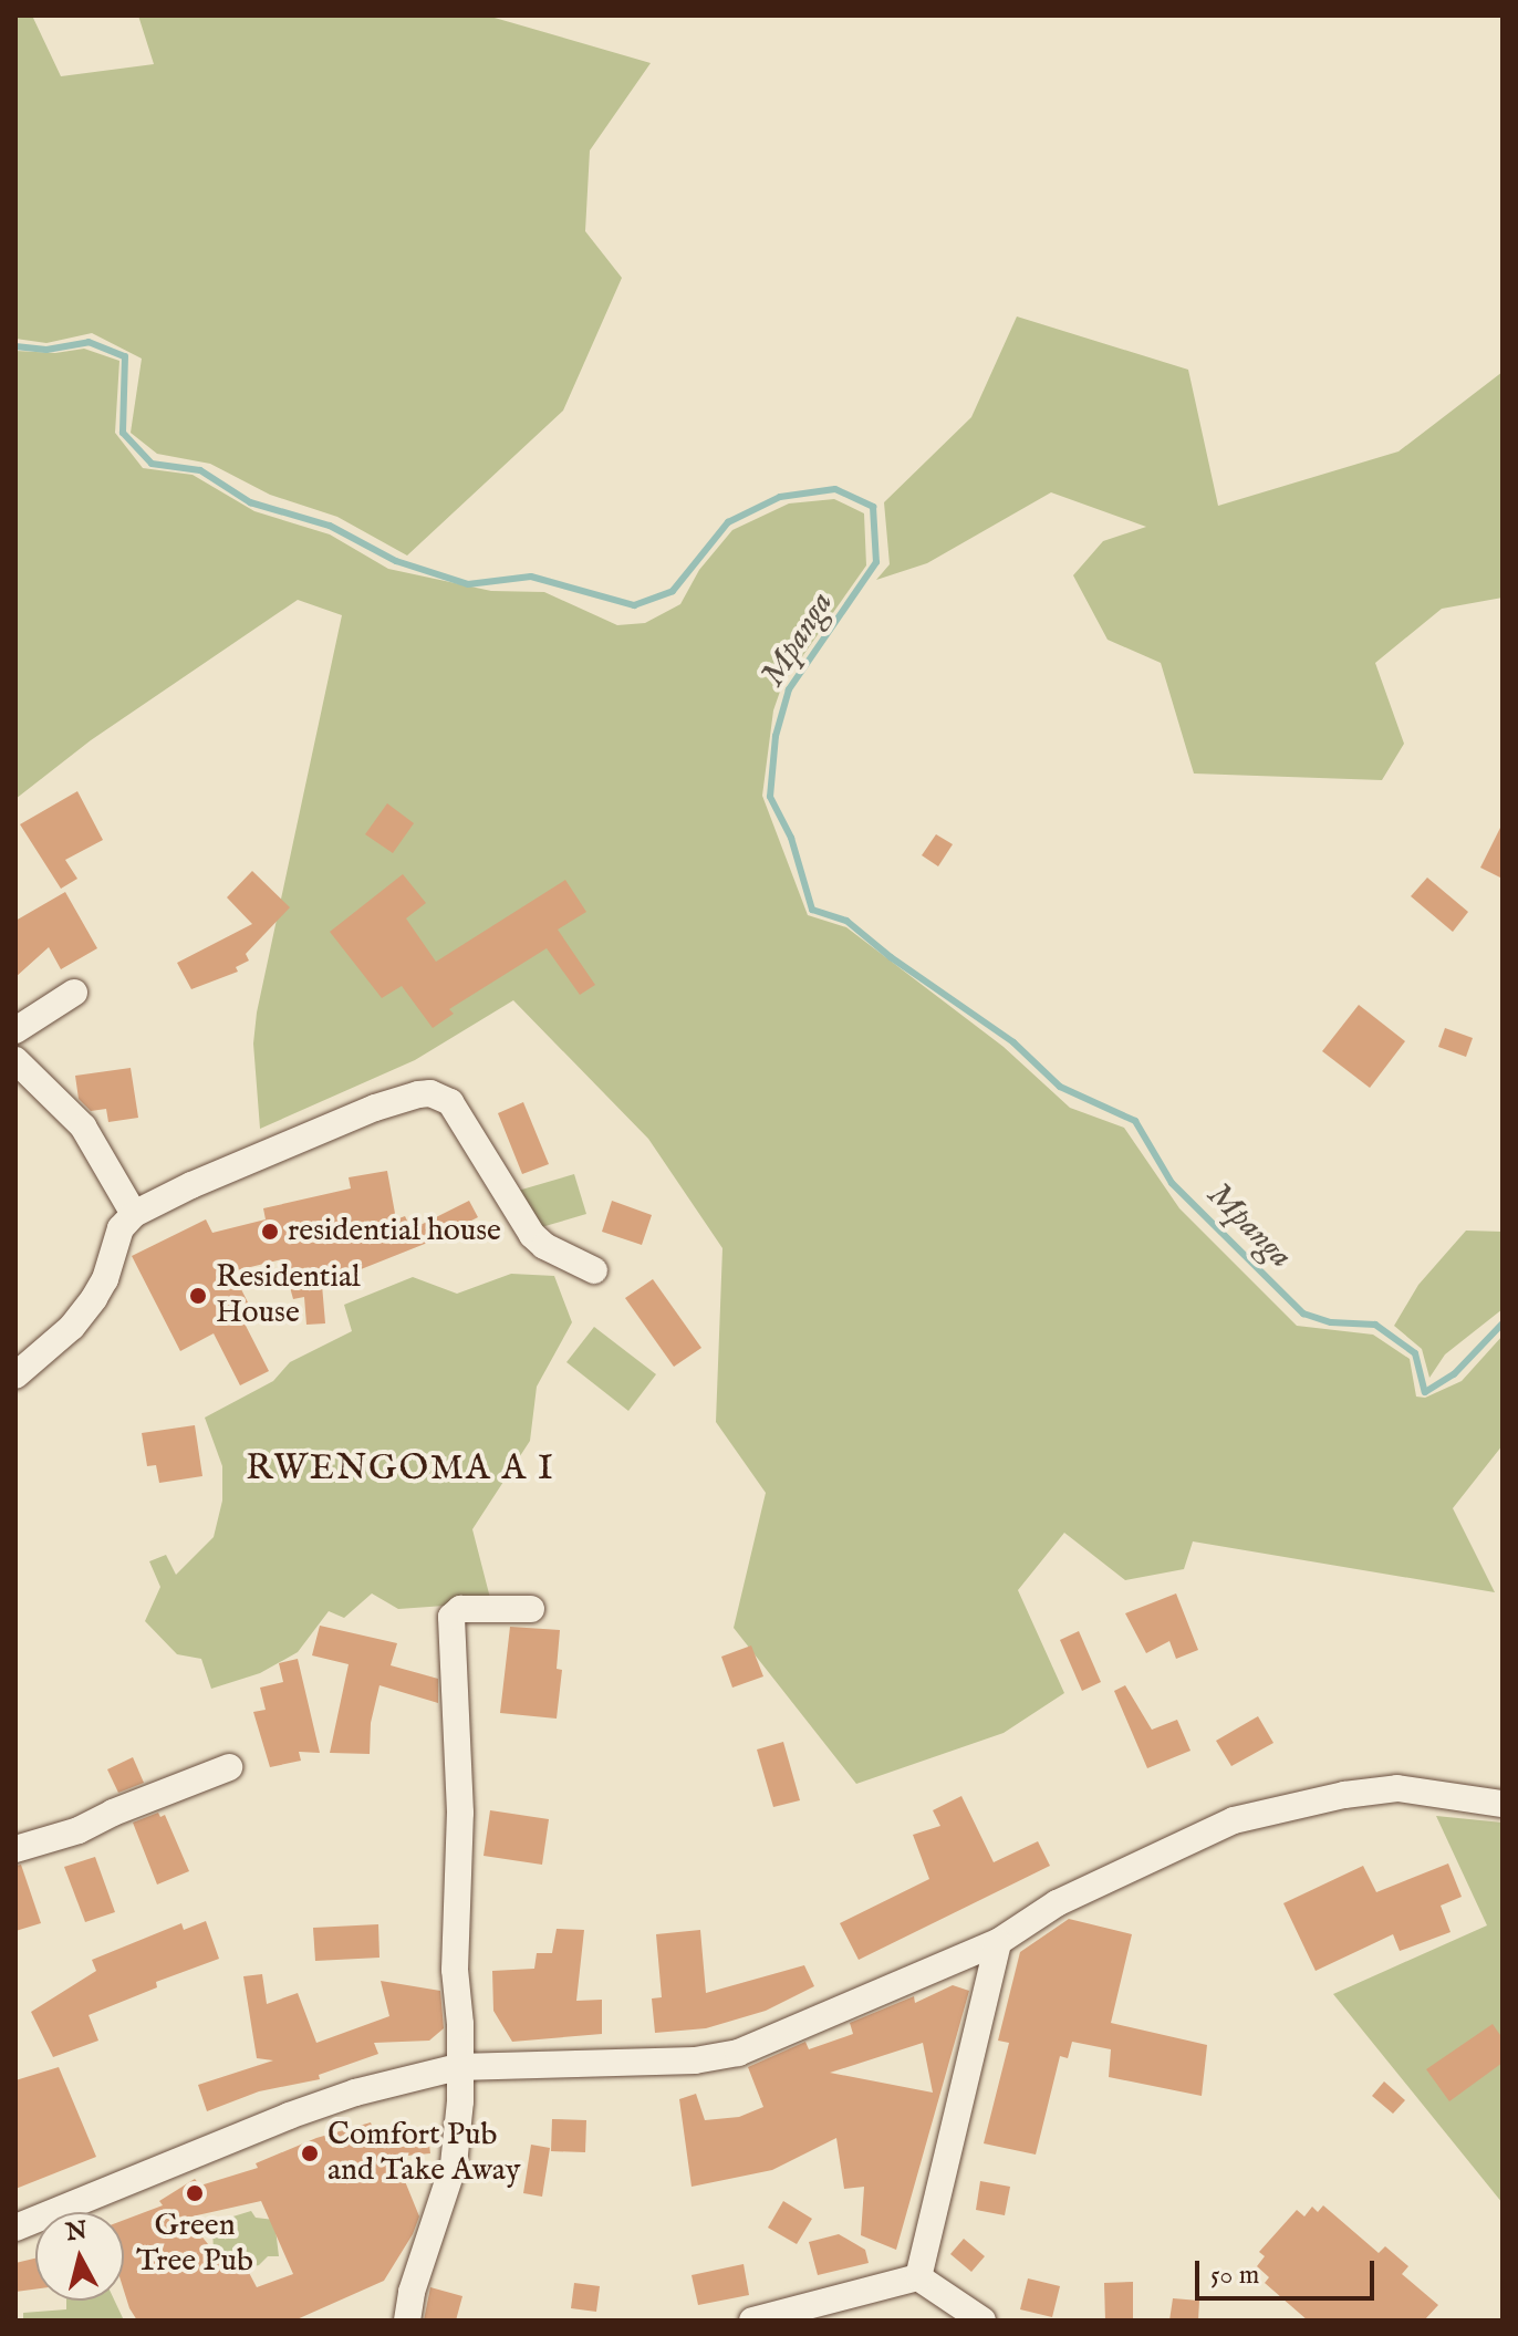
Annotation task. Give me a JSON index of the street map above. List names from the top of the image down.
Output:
{
  "districts": ["RWENGOMA A I"],
  "water": ["Mpanga"],
  "places": [
    "residential house",
    "Residential House",
    "Comfort Pub and Take Away",
    "Green Tree Pub"
  ],
  "scale_bar": "50 m",
  "north": "top"
}
